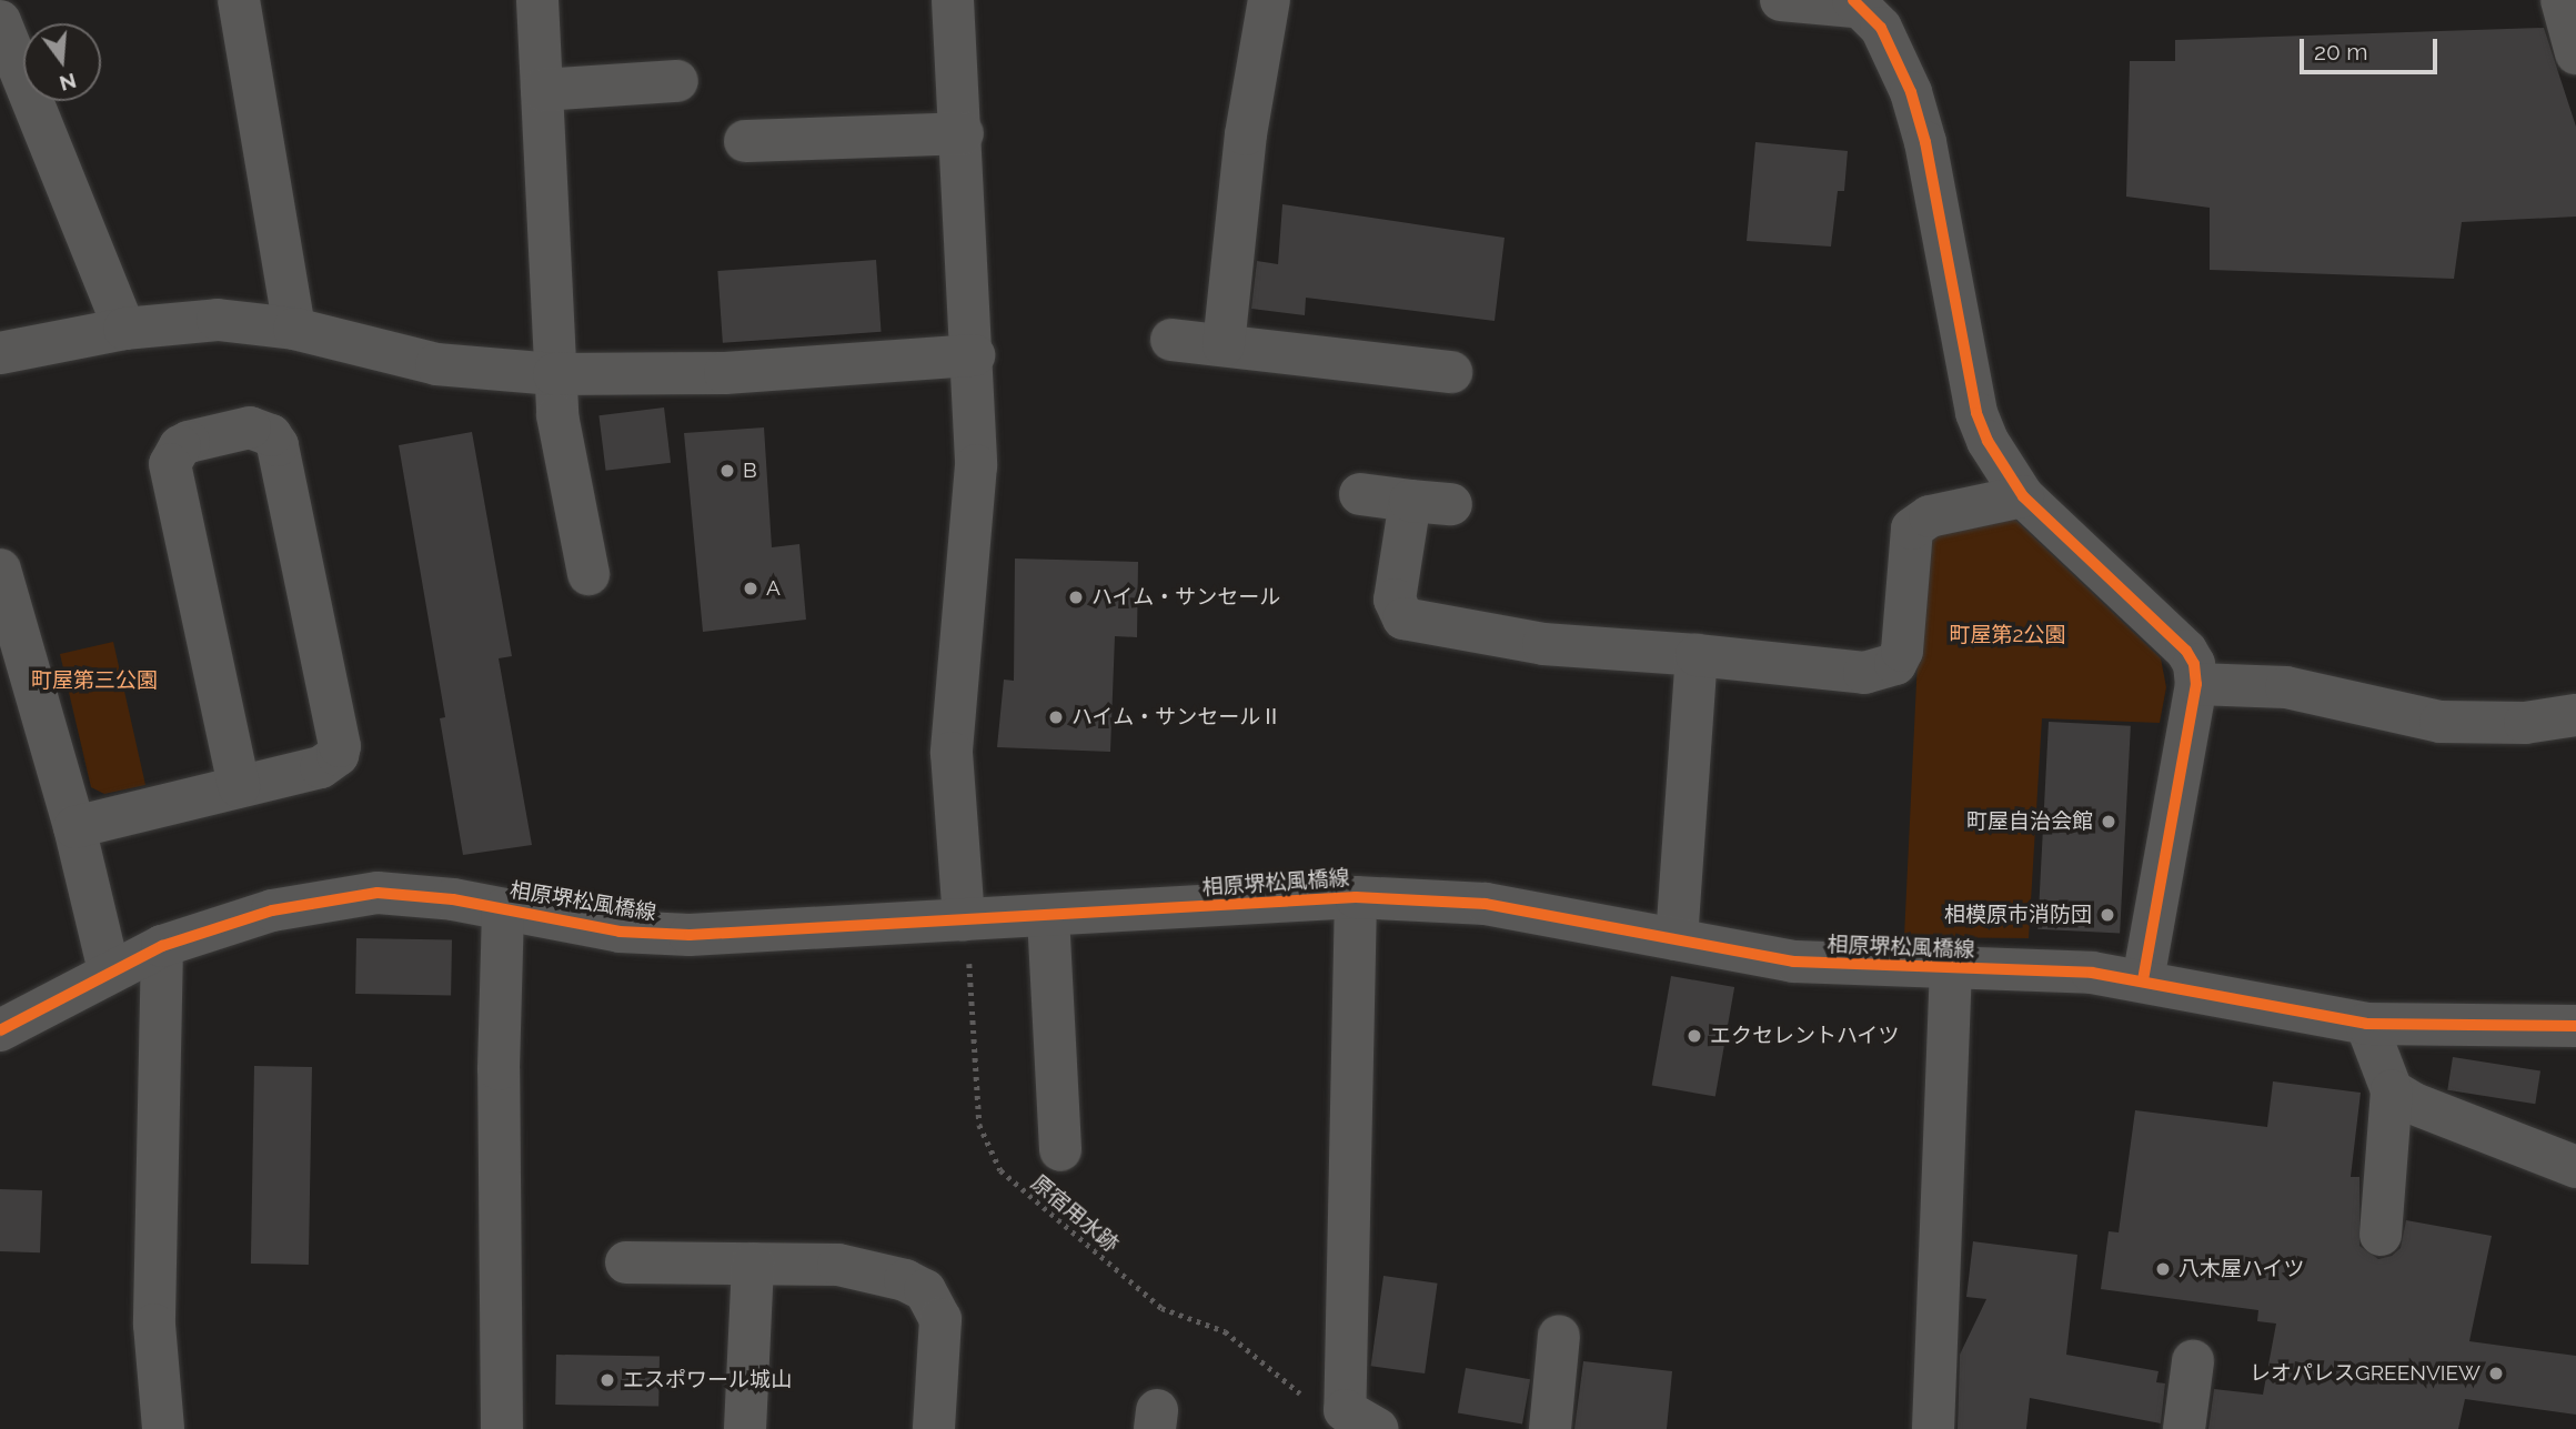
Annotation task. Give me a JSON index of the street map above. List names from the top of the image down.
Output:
{
  "streets": {
    "street": ["相原堺松風橋線"],
    "path": ["原宿用水跡"]
  },
  "crossings": [
    ["相原堺松風橋線", "原宿用水跡"]
  ],
  "parks": ["町屋第2公園", "町屋第三公園"],
  "places": [
    "B",
    "A",
    "ハイム・サンセール",
    "ハイム・サンセールⅡ",
    "町屋自治会館",
    "相模原市消防団",
    "エクセレントハイツ",
    "八木屋ハイツ",
    "レオパレスGREENVIEW",
    "エスポワール城山"
  ],
  "scale_bar": "20 m",
  "north": "bottom"
}
